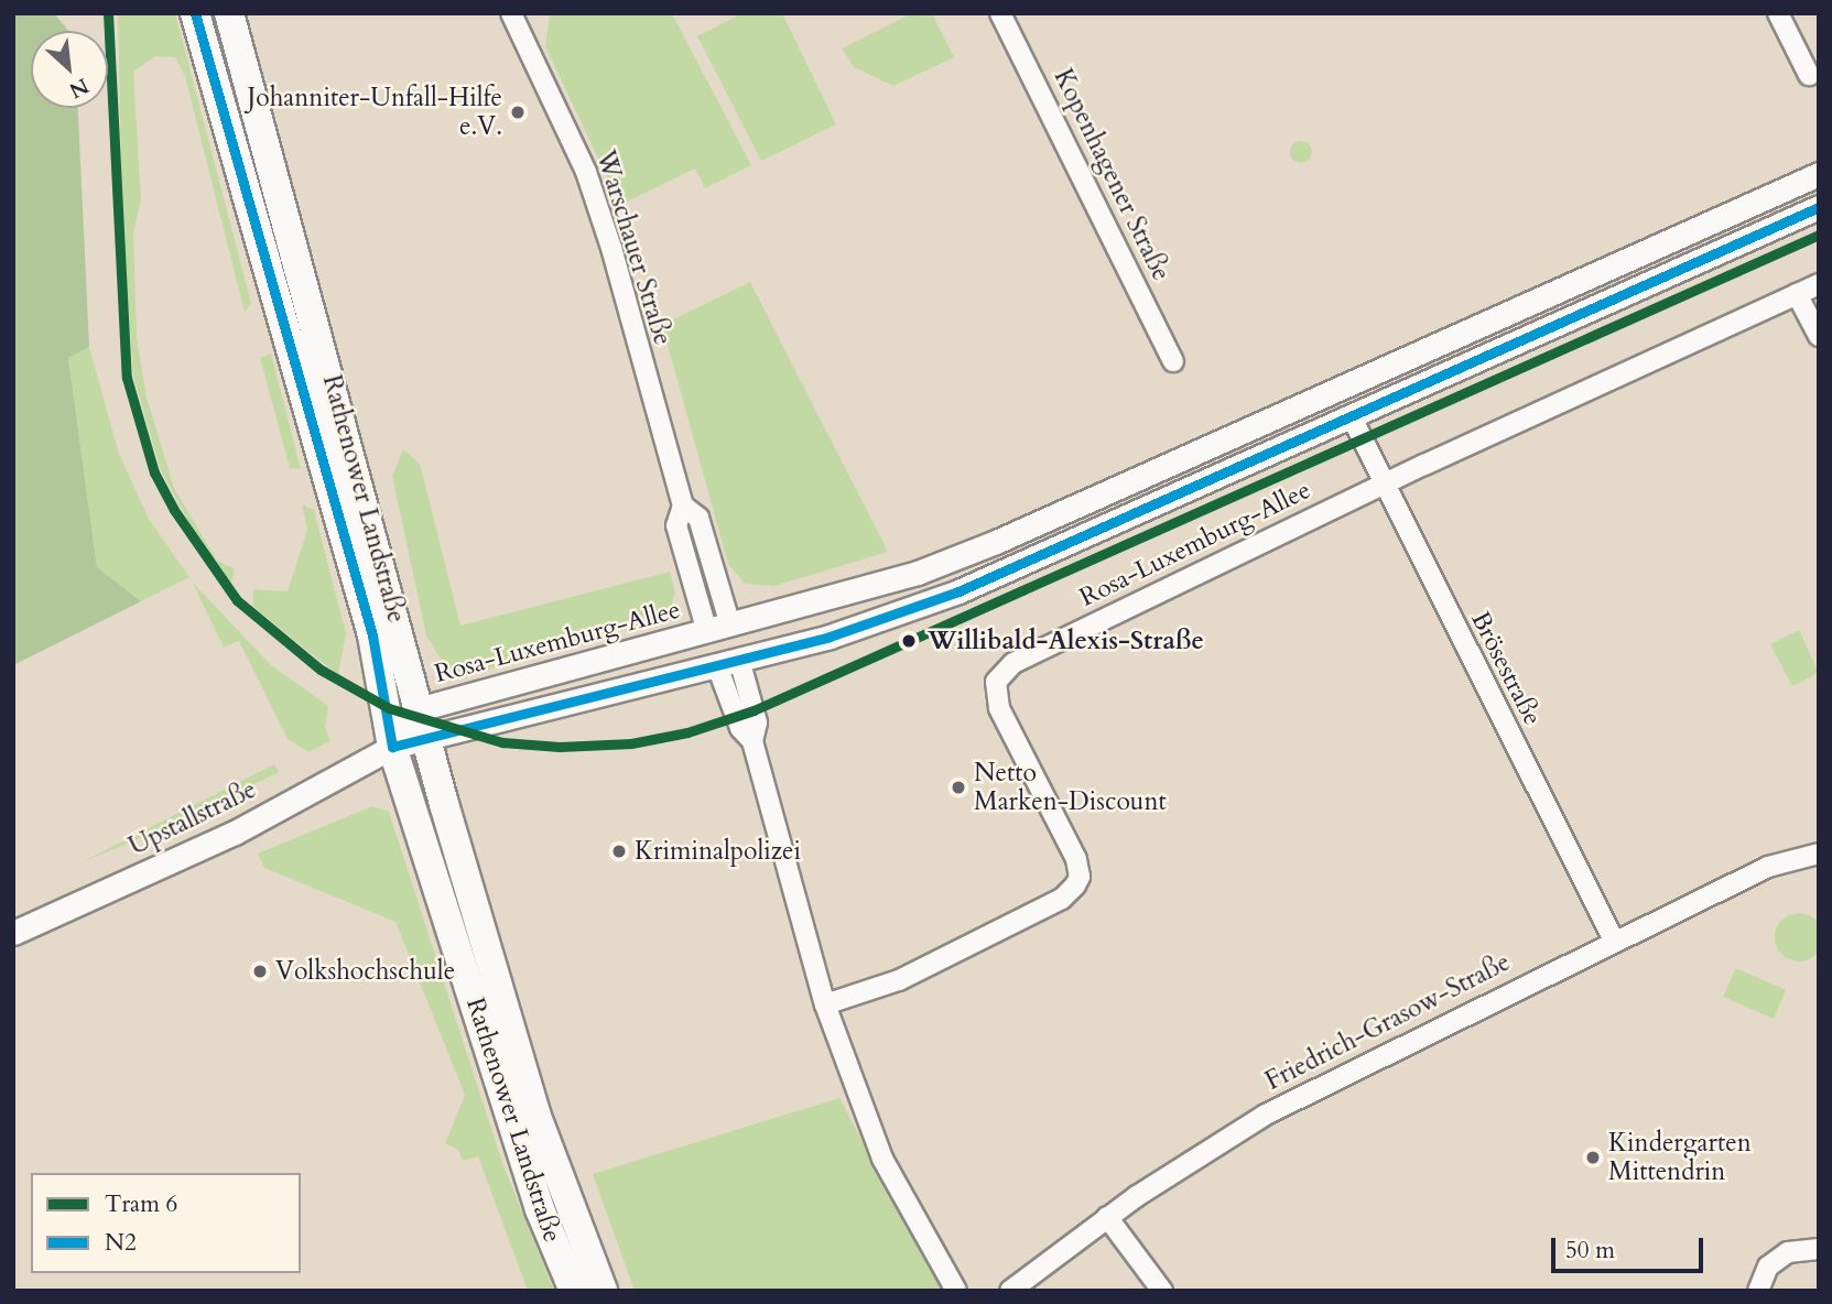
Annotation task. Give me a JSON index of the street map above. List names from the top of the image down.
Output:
{
  "streets": {
    "main road": ["Rathenower Landstraße"],
    "street": [
      "Kopenhagener Straße",
      "Warschauer Straße",
      "Rosa-Luxemburg-Allee",
      "Brösestraße",
      "Upstallstraße",
      "Friedrich-Grasow-Straße"
    ]
  },
  "crossings": [
    ["Warschauer Straße", "Rosa-Luxemburg-Allee"],
    ["Rathenower Landstraße", "Rosa-Luxemburg-Allee"],
    ["Rathenower Landstraße", "Upstallstraße"],
    ["Rosa-Luxemburg-Allee", "Brösestraße"],
    ["Rosa-Luxemburg-Allee", "Upstallstraße"],
    ["Brösestraße", "Friedrich-Grasow-Straße"]
  ],
  "places": [
    "Johanniter-Unfall-Hilfe e.V.",
    "Willibald-Alexis-Straße",
    "Netto Marken-Discount",
    "Kriminalpolizei",
    "Volkshochschule",
    "Kindergarten Mittendrin"
  ],
  "lines": ["tram line 6", "transit line N2"],
  "legend": ["Tram 6", "N2"],
  "scale_bar": "50 m",
  "north": "bottom right"
}
